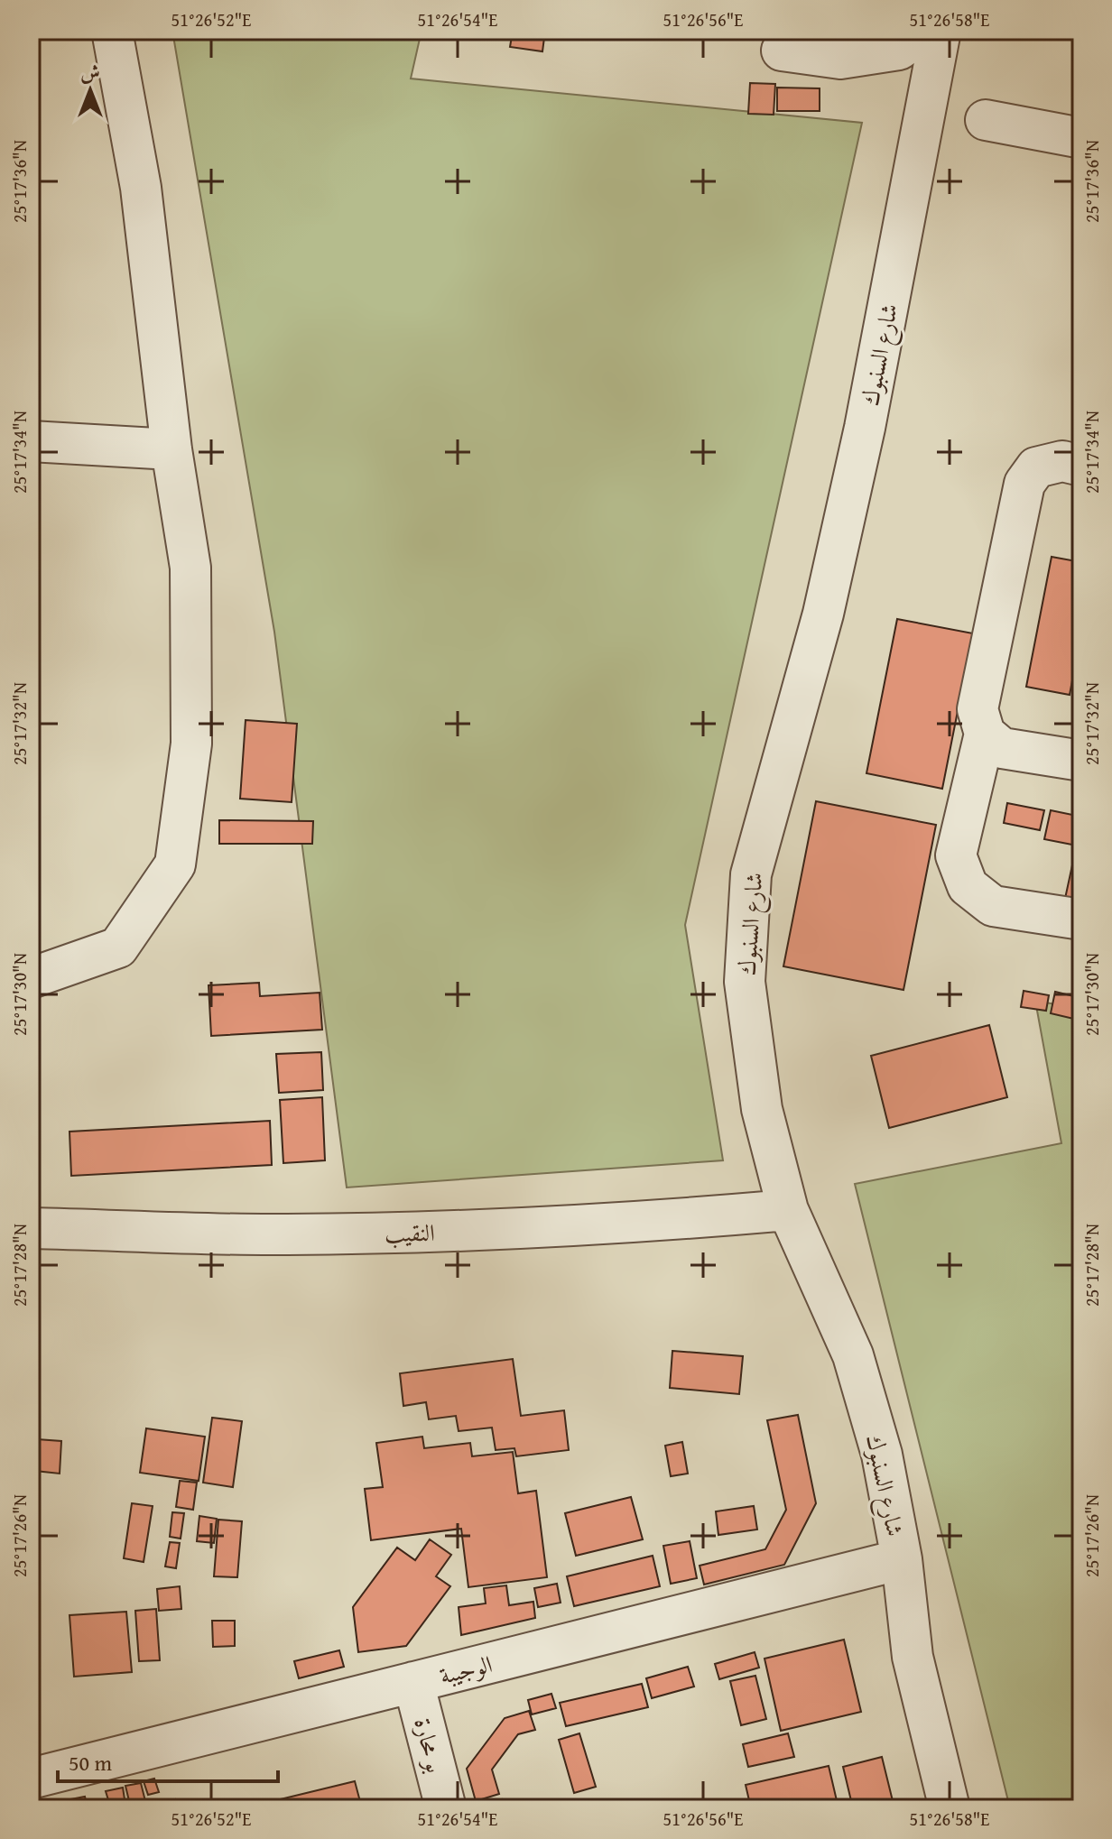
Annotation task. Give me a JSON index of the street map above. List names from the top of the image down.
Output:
{
  "streets": {
    "street": [
      "شارع السنبوك",
      "النقيب",
      "الوجيبة",
      "بو محارة"
    ]
  },
  "crossings": [
    ["شارع السنبوك", "النقيب"],
    ["شارع السنبوك", "الوجيبة"],
    ["الوجيبة", "بو محارة"]
  ],
  "scale_bar": "50 m",
  "north": "top",
  "coordinates": [
    "51°26'52\"E",
    "51°26'54\"E",
    "51°26'56\"E",
    "51°26'58\"E",
    "25°17'36\"N",
    "25°17'34\"N",
    "25°17'32\"N",
    "25°17'30\"N",
    "25°17'28\"N",
    "25°17'26\"N"
  ]
}
